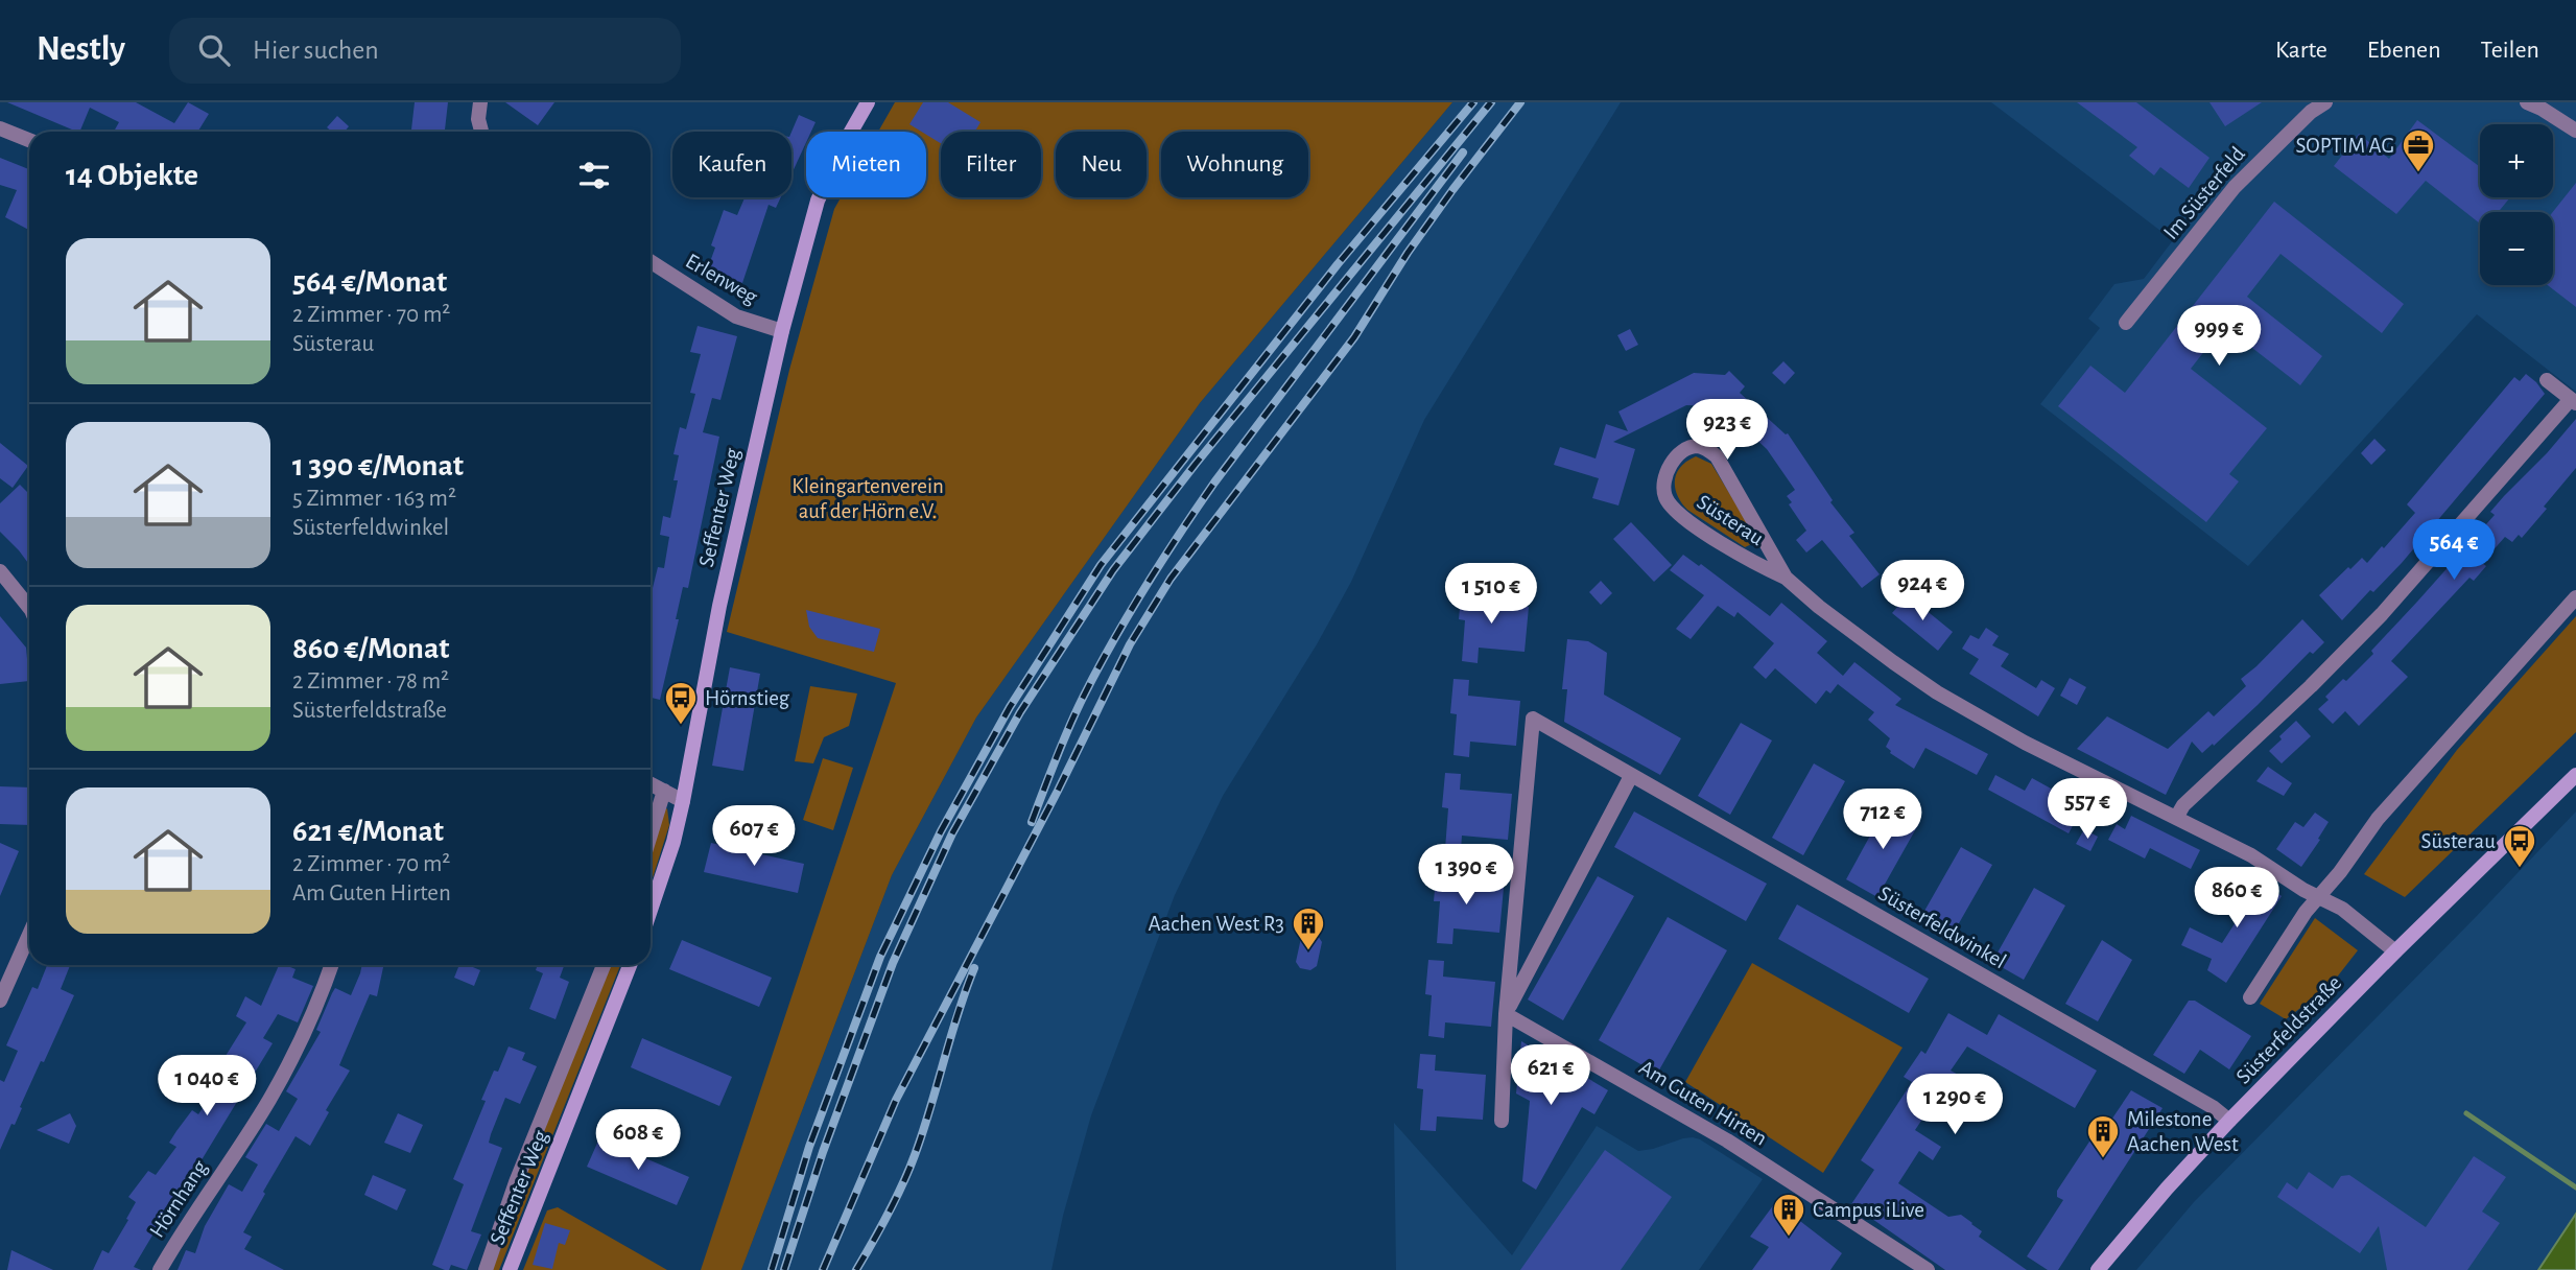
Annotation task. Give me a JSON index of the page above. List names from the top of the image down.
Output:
{
  "streets": {
    "street": [
      "Im Süsterfeld",
      "Erlenweg",
      "Seffenter Weg",
      "Süsterau",
      "Süsterfeldwinkel",
      "Süsterfeldstraße",
      "Am Guten Hirten",
      "Hörnhang"
    ]
  },
  "crossings": [
    ["Erlenweg", "Seffenter Weg"],
    ["Süsterfeldwinkel", "Süsterfeldstraße"],
    ["Süsterfeldwinkel", "Am Guten Hirten"]
  ],
  "parks": ["Kleingartenverein auf der Hörn e.V."],
  "places": {
    "office": ["SOPTIM AG"],
    "bus stop": ["Hörnstieg", "Süsterau"],
    "building": ["Aachen West R3", "Milestone Aachen West", "Campus iLive"]
  },
  "page": {
    "header": "Nestly",
    "search": "Hier suchen",
    "nav": ["Karte", "Ebenen", "Teilen"],
    "map_buttons": ["+", "−"],
    "chip": [
      "Kaufen",
      "Mieten",
      "Filter",
      "Neu",
      "Wohnung"
    ],
    "heading": "14 Objekte",
    "list": [
      {
        "name": "564 €/Monat",
        "note": "2 Zimmer · 70 m² · Süsterau"
      },
      {
        "name": "1 390 €/Monat",
        "note": "5 Zimmer · 163 m² · Süsterfeldwinkel"
      },
      {
        "name": "860 €/Monat",
        "note": "2 Zimmer · 78 m² · Süsterfeldstraße"
      },
      {
        "name": "621 €/Monat",
        "note": "2 Zimmer · 70 m² · Am Guten Hirten"
      }
    ],
    "price": [
      "999 €",
      "923 €",
      "564 €",
      "924 €",
      "1 510 €",
      "557 €",
      "712 €",
      "607 €",
      "1 390 €",
      "860 €",
      "621 €",
      "1 040 €",
      "1 290 €",
      "608 €"
    ]
  }
}
